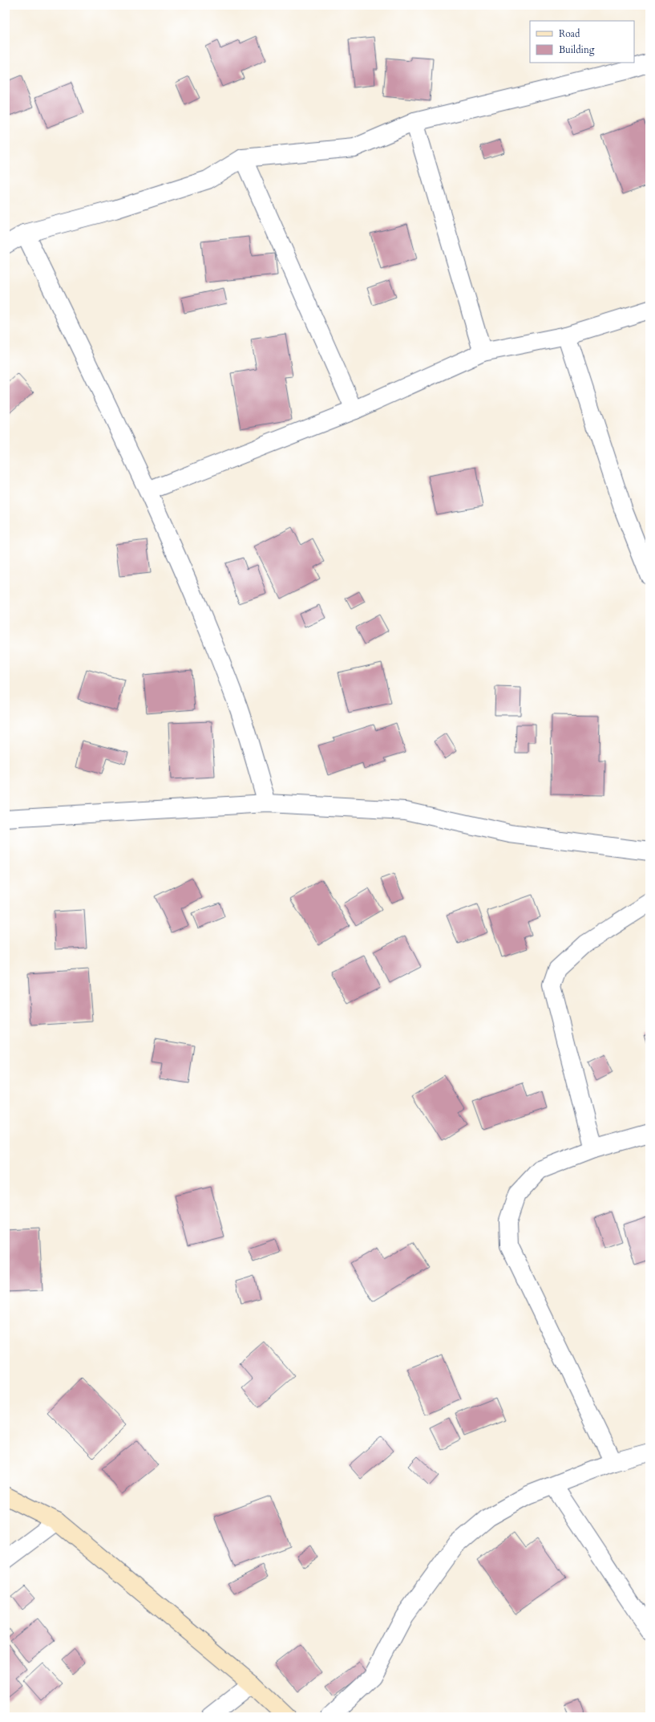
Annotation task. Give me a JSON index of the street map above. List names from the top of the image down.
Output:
{
  "legend": ["Road", "Building"]
}
